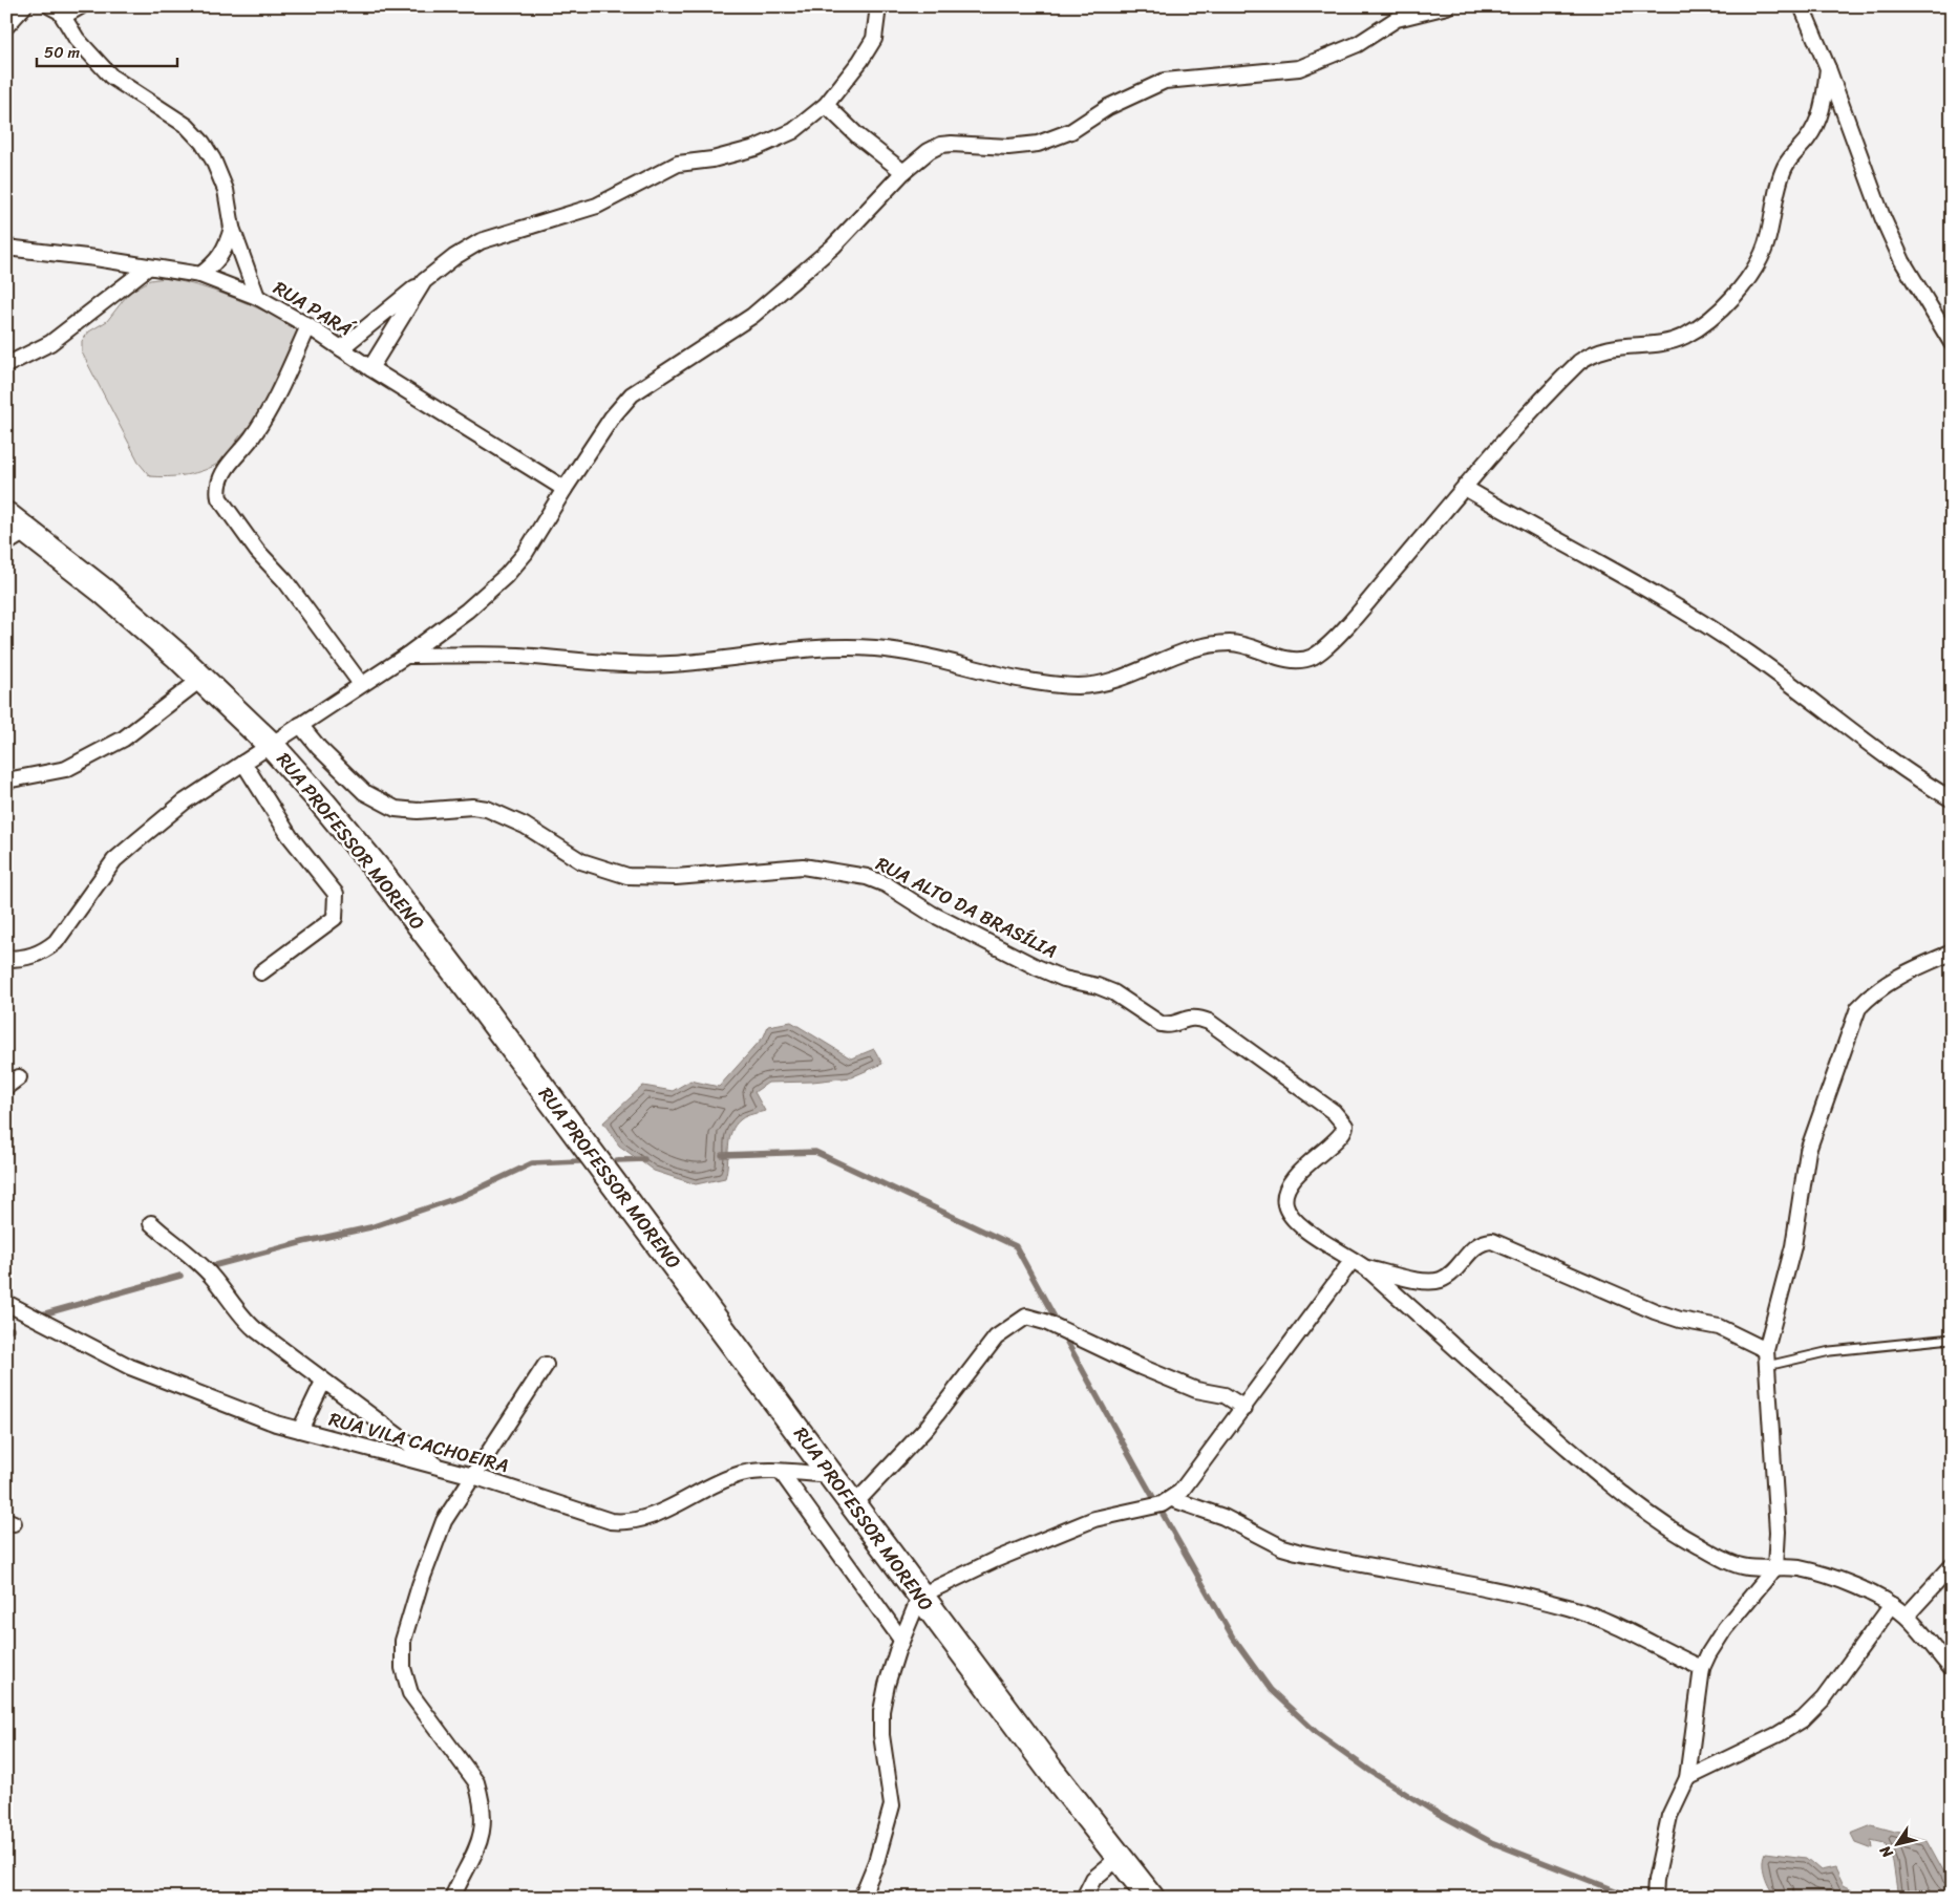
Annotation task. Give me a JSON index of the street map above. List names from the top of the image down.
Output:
{
  "streets": {
    "highway": ["RUA PROFESSOR MORENO"],
    "street": ["RUA PARÁ", "RUA ALTO DA BRASÍLIA", "RUA VILA CACHOEIRA"]
  },
  "crossings": [
    ["RUA PROFESSOR MORENO", "RUA VILA CACHOEIRA"]
  ],
  "scale_bar": "50 m",
  "north": "bottom left"
}
